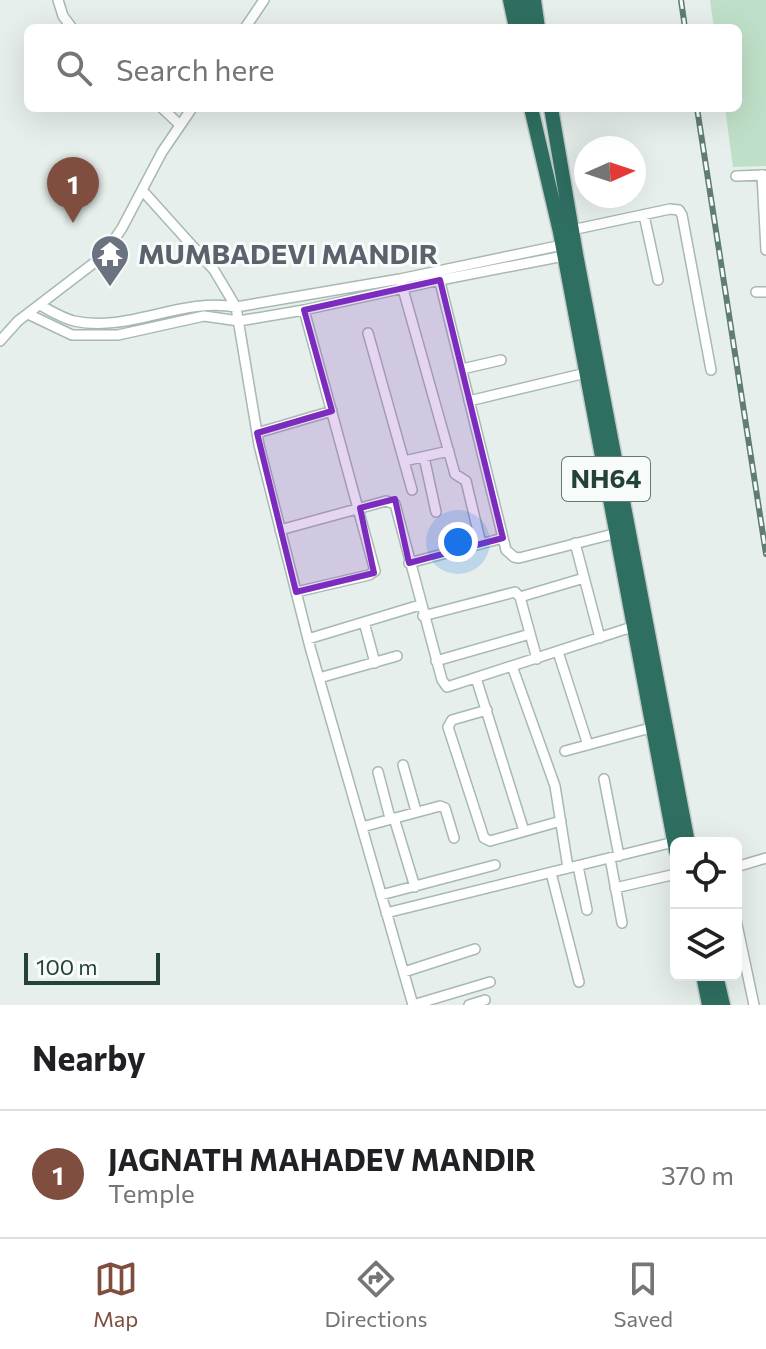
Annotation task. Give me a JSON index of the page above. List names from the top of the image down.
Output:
{
  "streets": {
    "highway": ["NH64"]
  },
  "places": {
    "temple": ["MUMBADEVI MANDIR"]
  },
  "scale_bar": "100 m",
  "north": "right",
  "page": {
    "search": "Search here",
    "pins": "1",
    "scale": "100 m",
    "heading": "Nearby",
    "list": [
      {
        "mark": "1",
        "name": "JAGNATH MAHADEV MANDIR",
        "note": "Temple",
        "value": "370 m"
      }
    ],
    "nav": ["Map", "Directions", "Saved"]
  }
}
